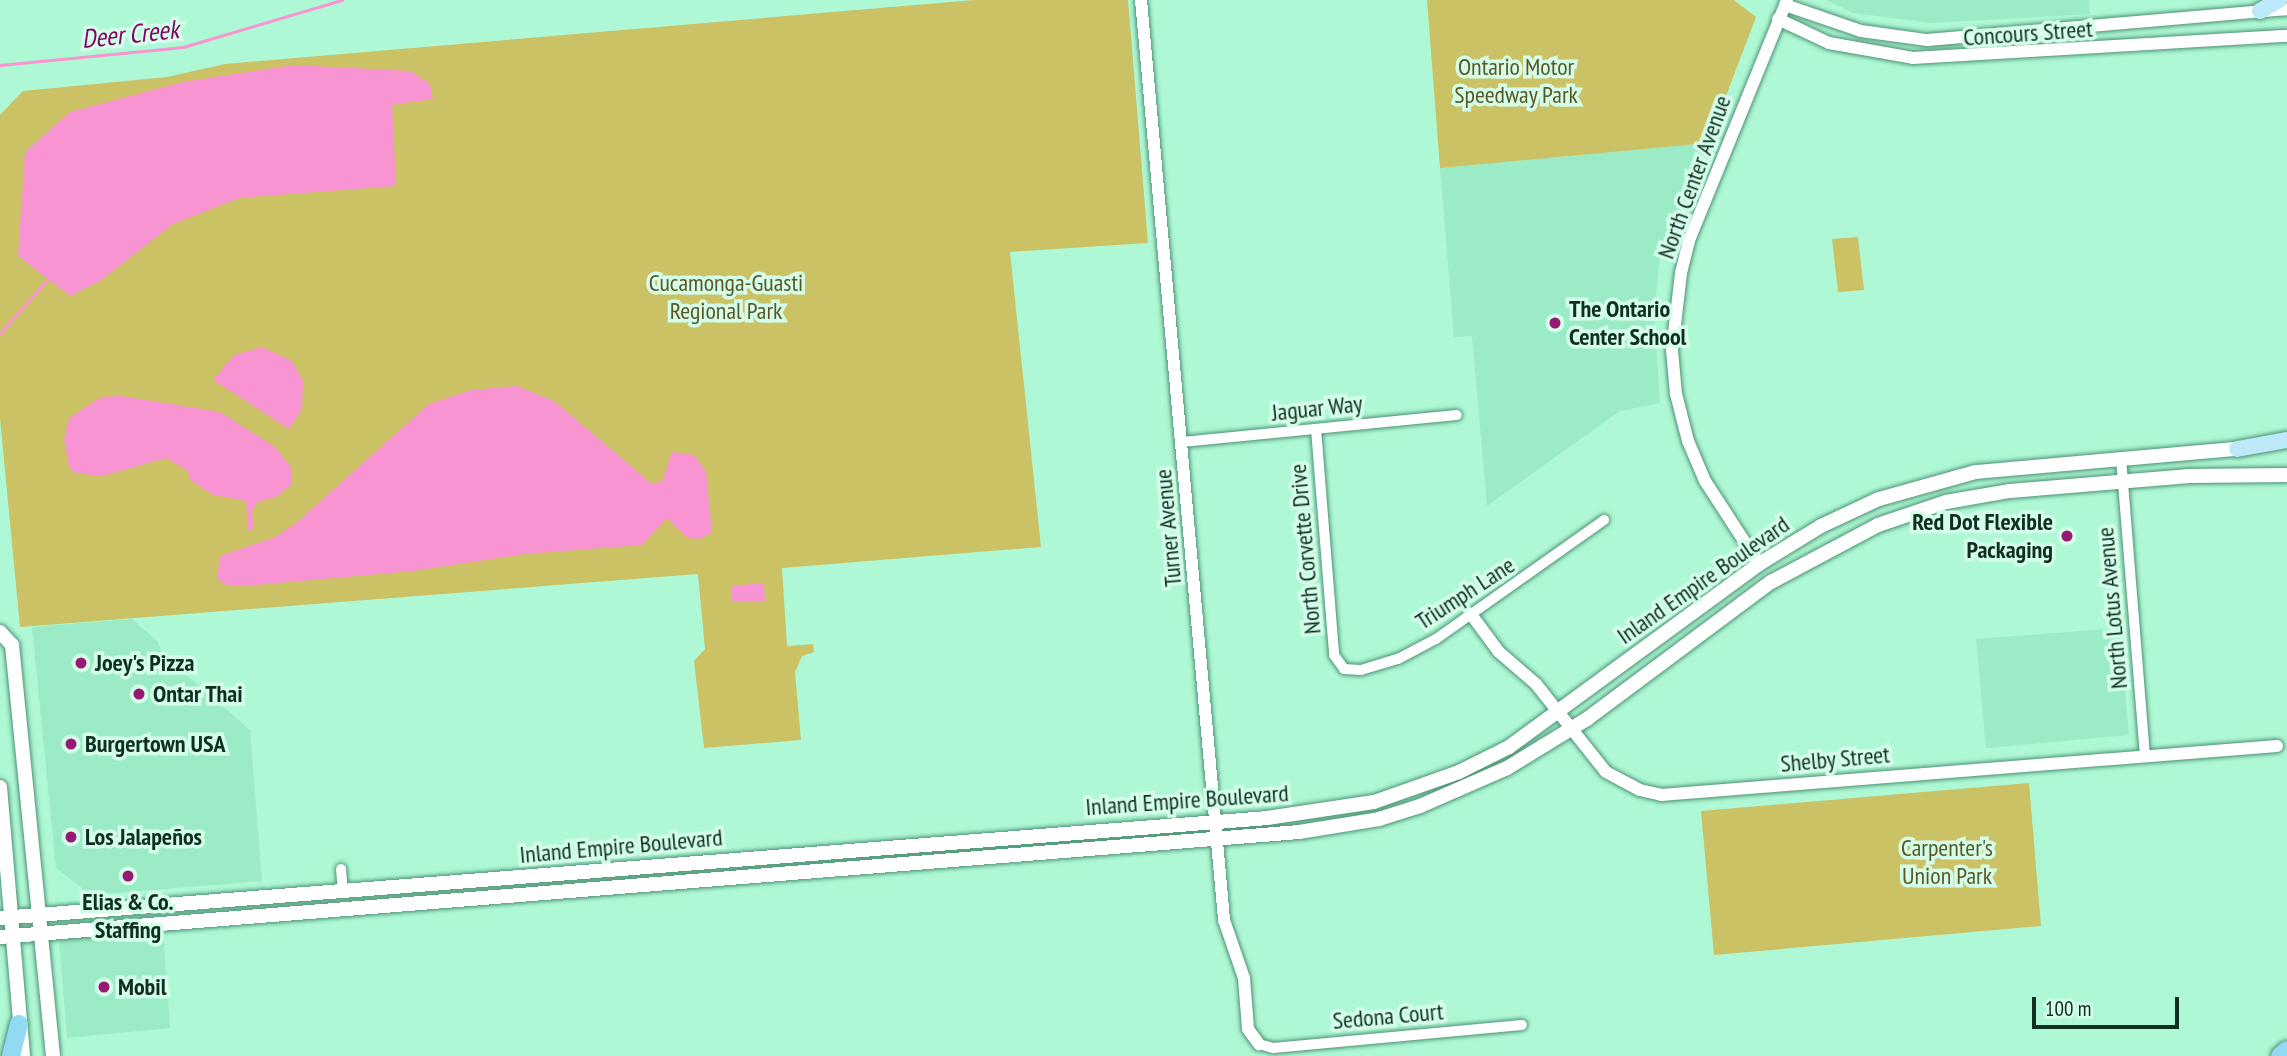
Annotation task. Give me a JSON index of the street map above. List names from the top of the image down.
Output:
{
  "streets": {
    "main road": ["Inland Empire Boulevard"],
    "street": [
      "Concours Street",
      "North Center Avenue",
      "Jaguar Way",
      "Turner Avenue",
      "North Corvette Drive",
      "Triumph Lane",
      "North Lotus Avenue",
      "Shelby Street",
      "Sedona Court"
    ]
  },
  "crossings": [
    ["Concours Street", "North Center Avenue"],
    ["North Center Avenue", "Inland Empire Boulevard"],
    ["Jaguar Way", "Turner Avenue"],
    ["Jaguar Way", "North Corvette Drive"],
    ["Turner Avenue", "Inland Empire Boulevard"],
    ["Turner Avenue", "Sedona Court"],
    ["North Corvette Drive", "Triumph Lane"],
    ["Inland Empire Boulevard", "North Lotus Avenue"],
    ["Inland Empire Boulevard", "Shelby Street"],
    ["Triumph Lane", "Shelby Street"],
    ["North Lotus Avenue", "Shelby Street"]
  ],
  "water": ["Deer Creek"],
  "parks": ["Ontario Motor Speedway Park", "Cucamonga-Guasti Regional Park", "Carpenter's Union Park"],
  "places": [
    "The Ontario Center School",
    "Red Dot Flexible Packaging",
    "Joey's Pizza",
    "Ontar Thai",
    "Burgertown USA",
    "Los Jalapeños",
    "Elias & Co. Staffing",
    "Mobil"
  ],
  "scale_bar": "100 m"
}
